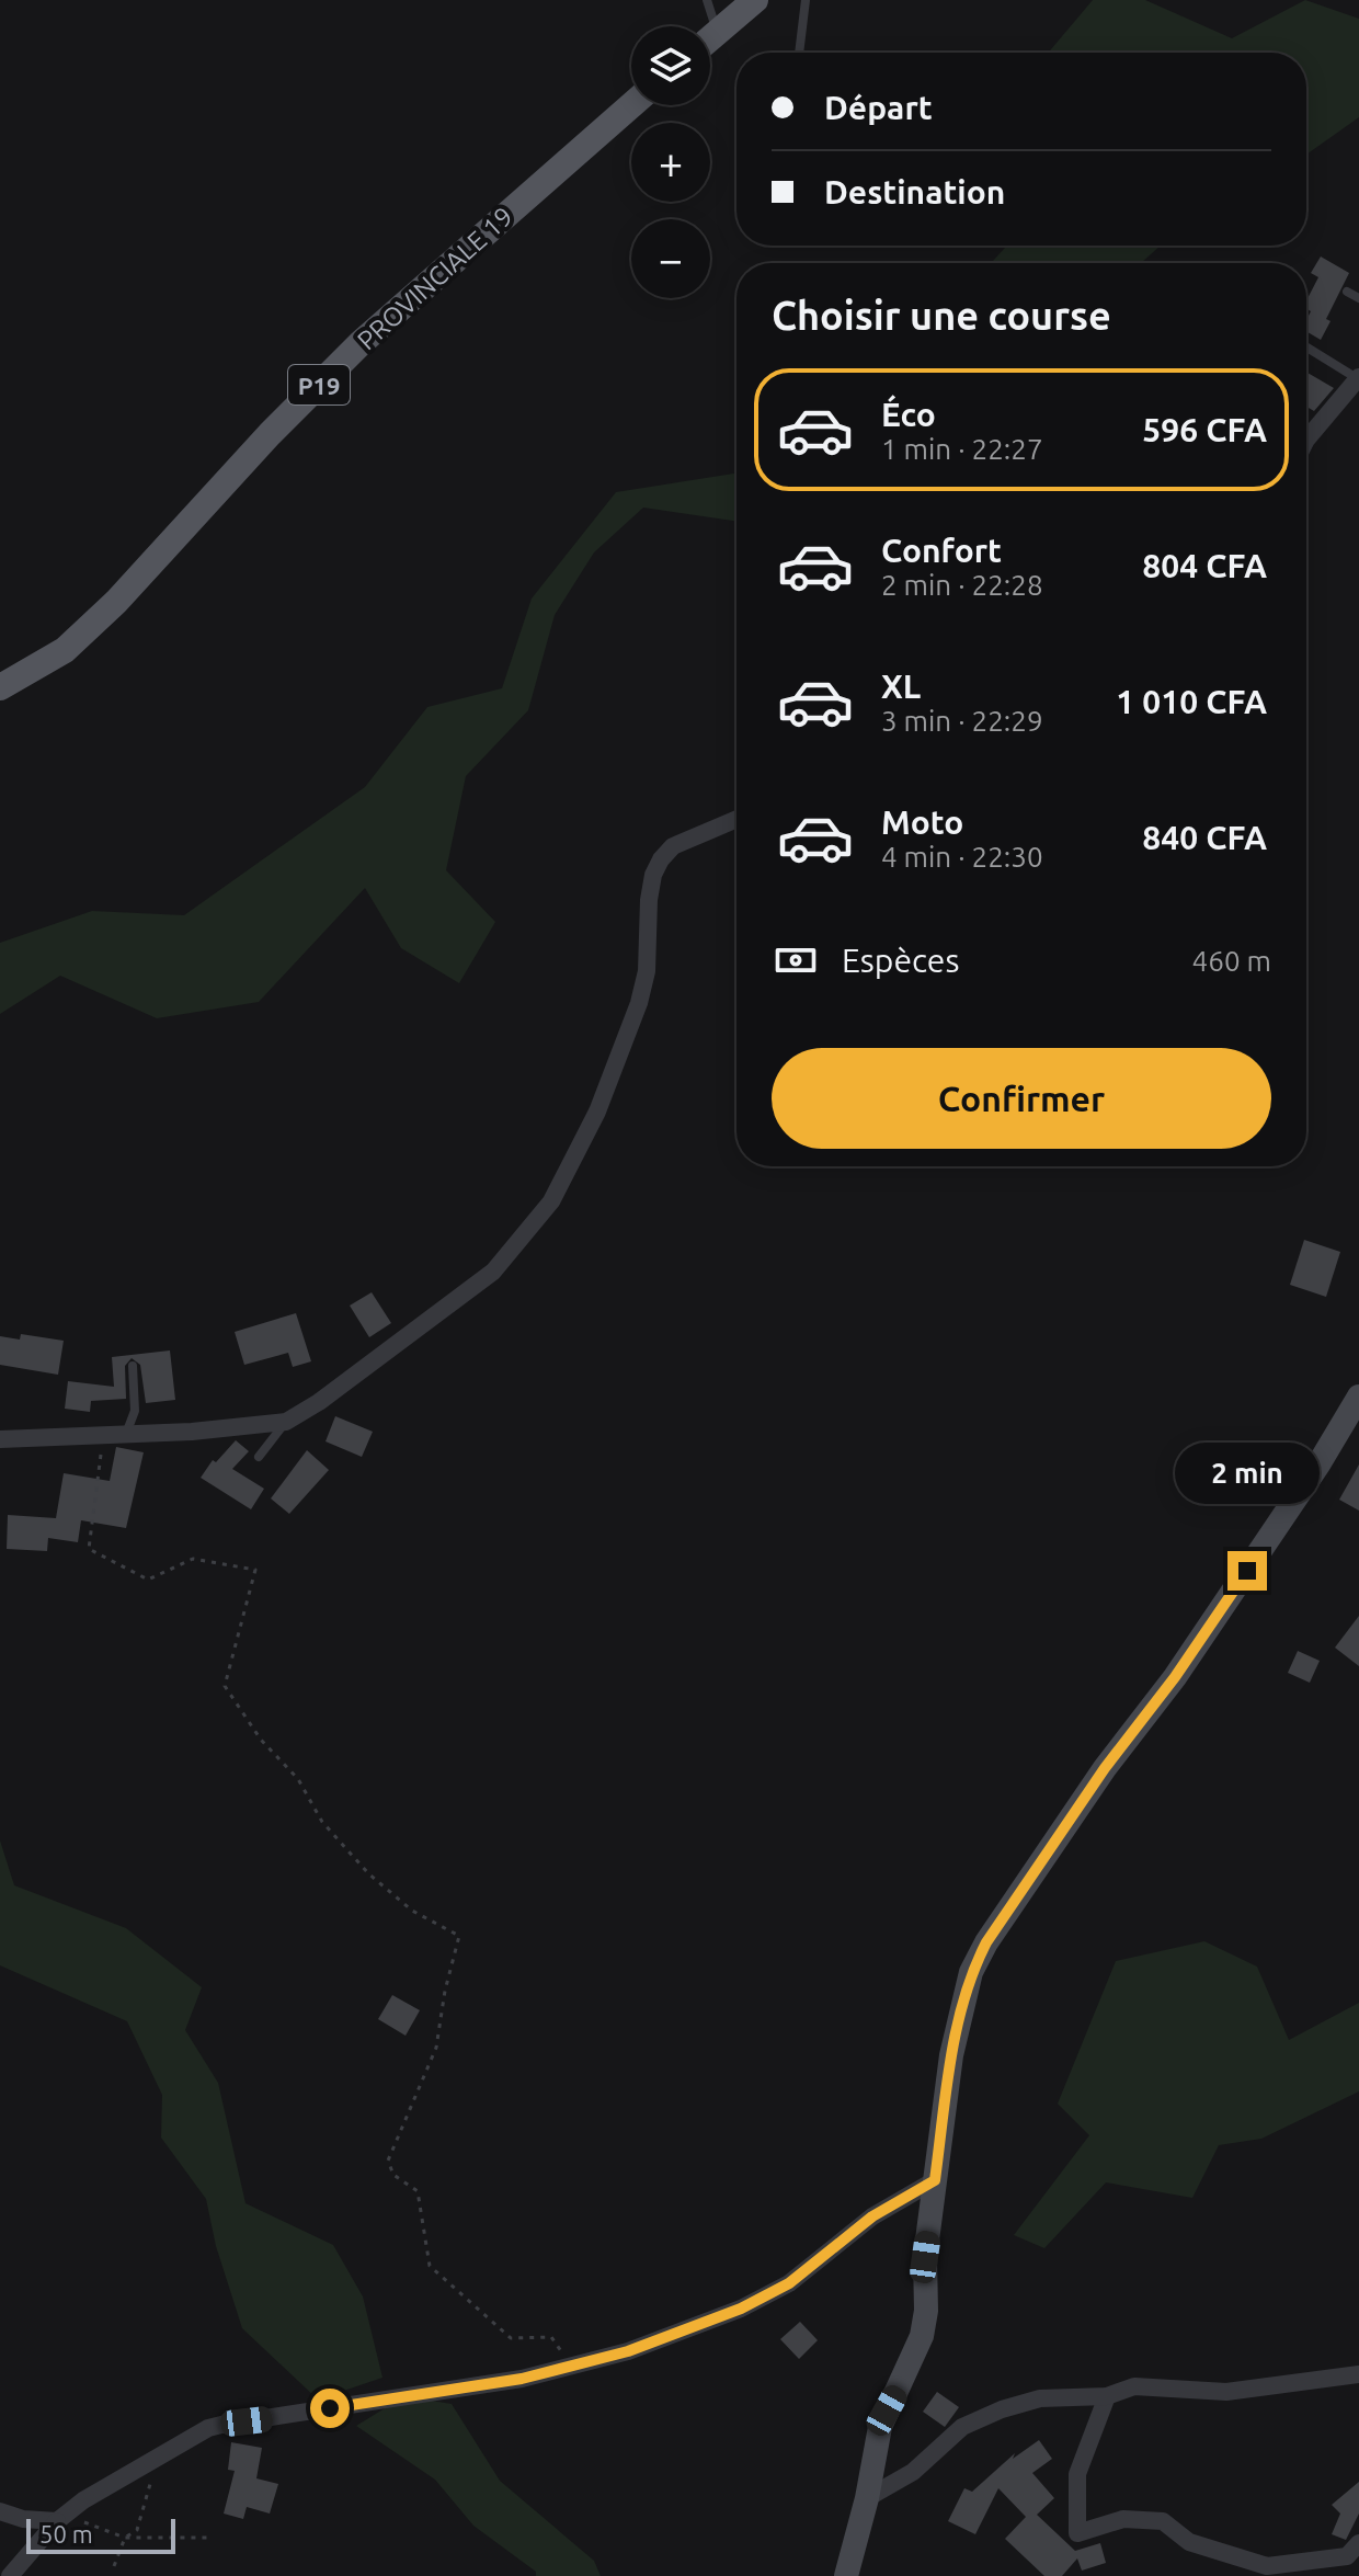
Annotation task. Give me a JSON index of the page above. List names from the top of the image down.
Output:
{
  "streets": {
    "main road": ["PROVINCIALE 19", "P19"]
  },
  "scale_bar": "50 m",
  "page": {
    "map_buttons": ["+", "−"],
    "banner": ["Départ", "Destination"],
    "heading": "Choisir une course",
    "list": [
      {
        "name": "Éco",
        "note": "1 min · 22:27",
        "value": "596 CFA"
      },
      {
        "name": "Confort",
        "note": "2 min · 22:28",
        "value": "804 CFA"
      },
      {
        "name": "XL",
        "note": "3 min · 22:29",
        "value": "1 010 CFA"
      },
      {
        "name": "Moto",
        "note": "4 min · 22:30",
        "value": "840 CFA"
      }
    ],
    "pay": ["Espèces", "460 m"],
    "buttons": "Confirmer",
    "bubble": "2 min",
    "scale": "50 m"
  }
}
